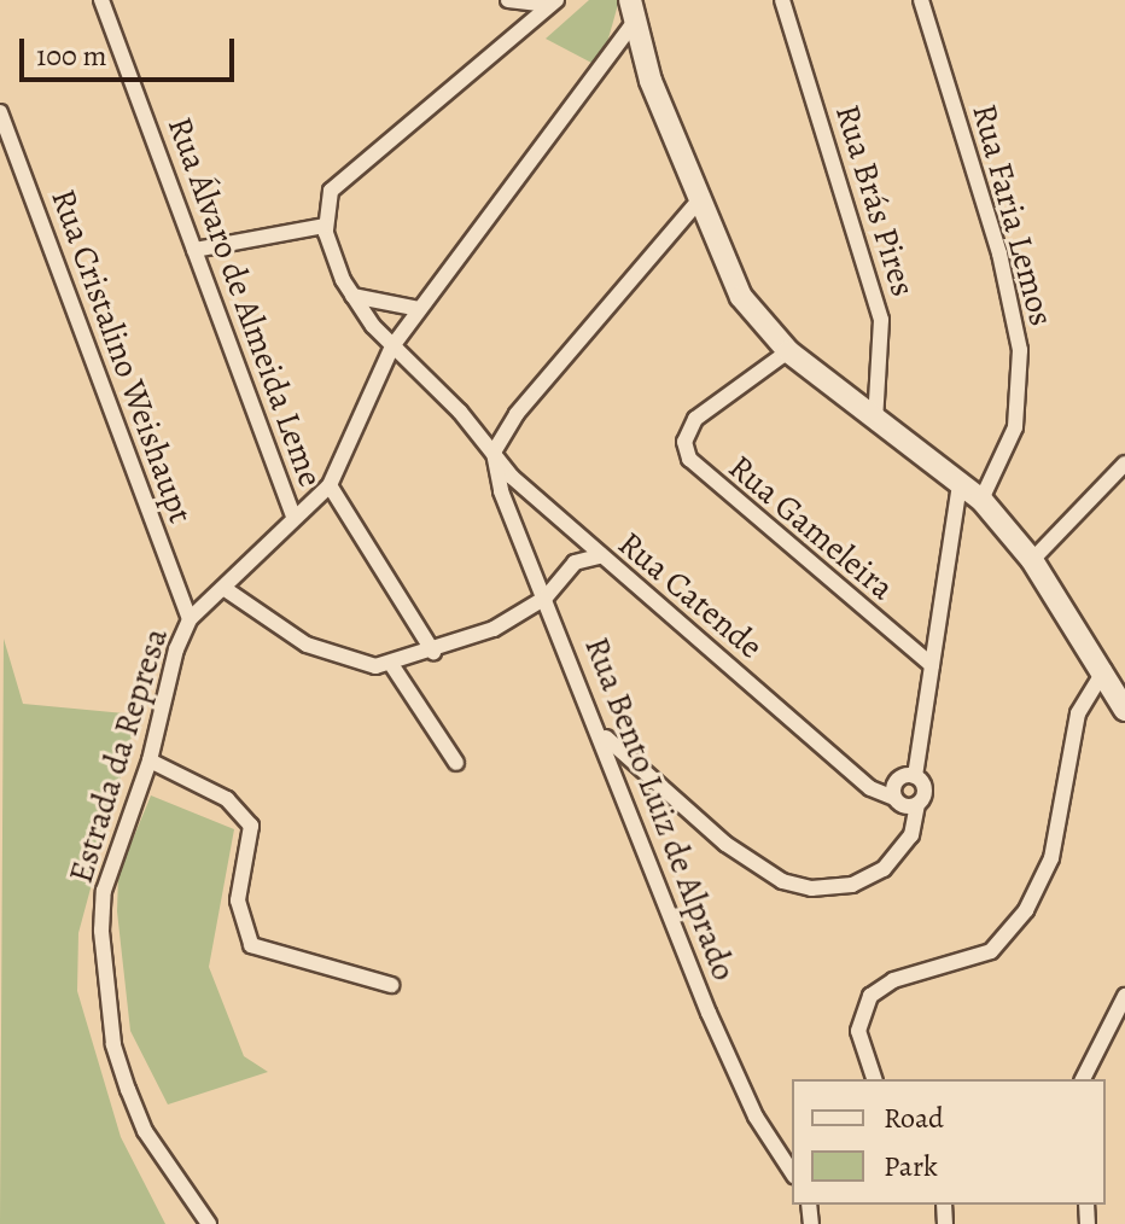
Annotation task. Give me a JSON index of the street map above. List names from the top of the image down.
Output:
{
  "streets": {
    "street": [
      "Rua Brás Pires",
      "Rua Faria Lemos",
      "Rua Álvaro de Almeida Leme",
      "Rua Cristalino Weishaupt",
      "Rua Gameleira",
      "Rua Catende",
      "Estrada da Represa",
      "Rua Bento Luiz de Alprado"
    ]
  },
  "crossings": [
    ["Rua Álvaro de Almeida Leme", "Estrada da Represa"],
    ["Rua Cristalino Weishaupt", "Estrada da Represa"],
    ["Rua Catende", "Estrada da Represa"],
    ["Rua Catende", "Rua Bento Luiz de Alprado"]
  ],
  "legend": ["Road", "Park"],
  "scale_bar": "100 m"
}
